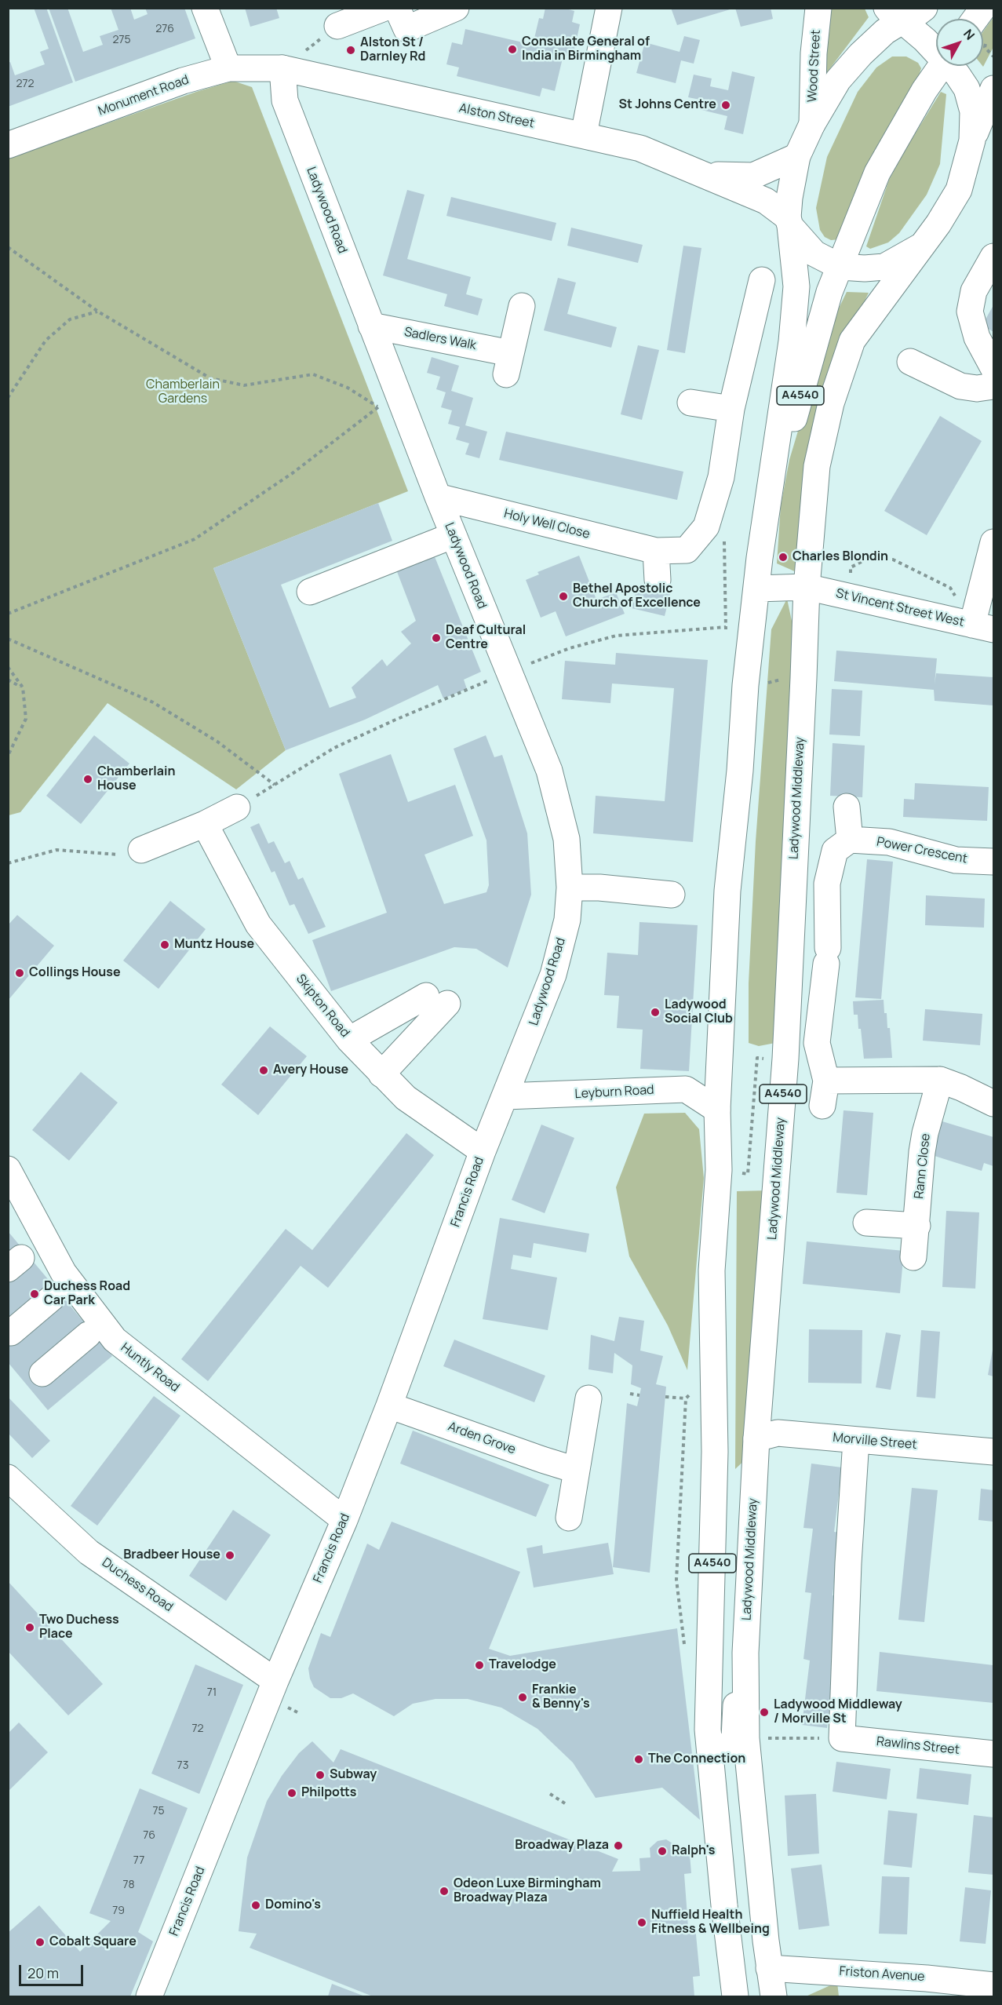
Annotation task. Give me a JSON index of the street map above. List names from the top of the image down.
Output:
{
  "streets": {
    "main road": [
      "Wood Street",
      "Monument Road",
      "Alston Street",
      "Ladywood Road",
      "Sadlers Walk",
      "A4540",
      "Holy Well Close",
      "St Vincent Street West",
      "Ladywood Middleway",
      "Power Crescent",
      "Skipton Road",
      "Leyburn Road",
      "Rann Close",
      "Francis Road",
      "Huntly Road",
      "Arden Grove",
      "Morville Street",
      "Duchess Road",
      "Rawlins Street",
      "Friston Avenue"
    ]
  },
  "crossings": [
    ["Monument Road", "Alston Street"],
    ["Monument Road", "Ladywood Road"],
    ["Alston Street", "Ladywood Road"],
    ["Alston Street", "A4540"],
    ["Ladywood Road", "Sadlers Walk"],
    ["Ladywood Road", "Holy Well Close"],
    ["Ladywood Road", "Leyburn Road"],
    ["Ladywood Road", "Francis Road"],
    ["A4540", "St Vincent Street West"],
    ["A4540", "Leyburn Road"],
    ["A4540", "Friston Avenue"],
    ["St Vincent Street West", "Ladywood Middleway"],
    ["Ladywood Middleway", "Morville Street"],
    ["Ladywood Middleway", "Friston Avenue"],
    ["Skipton Road", "Francis Road"],
    ["Leyburn Road", "Francis Road"],
    ["Francis Road", "Huntly Road"],
    ["Francis Road", "Arden Grove"],
    ["Francis Road", "Duchess Road"]
  ],
  "parks": ["Chamberlain Gardens"],
  "places": [
    "Consulate General of India in Birmingham",
    "Alston St / Darnley Rd",
    "St Johns Centre",
    "Charles Blondin",
    "Bethel Apostolic Church of Excellence",
    "Deaf Cultural Centre",
    "Chamberlain House",
    "Muntz House",
    "Collings House",
    "Ladywood Social Club",
    "Avery House",
    "Duchess Road Car Park",
    "Bradbeer House",
    "Two Duchess Place",
    "Travelodge",
    "Frankie & Benny's",
    "Ladywood Middleway / Morville St",
    "The Connection",
    "Subway",
    "Philpotts",
    "Broadway Plaza",
    "Ralph's",
    "Odeon Luxe Birmingham Broadway Plaza",
    "Domino's",
    "Nuffield Health Fitness & Wellbeing",
    "Cobalt Square"
  ],
  "house_numbers": [
    "276",
    "275",
    "272",
    "71",
    "72",
    "73",
    "75",
    "76",
    "77",
    "78",
    "79"
  ],
  "scale_bar": "20 m",
  "north": "top right"
}
